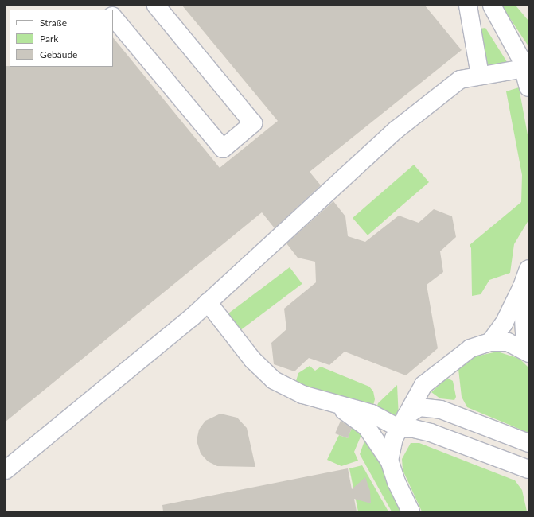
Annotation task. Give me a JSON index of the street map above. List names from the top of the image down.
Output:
{
  "legend": ["Straße", "Park", "Gebäude"]
}
